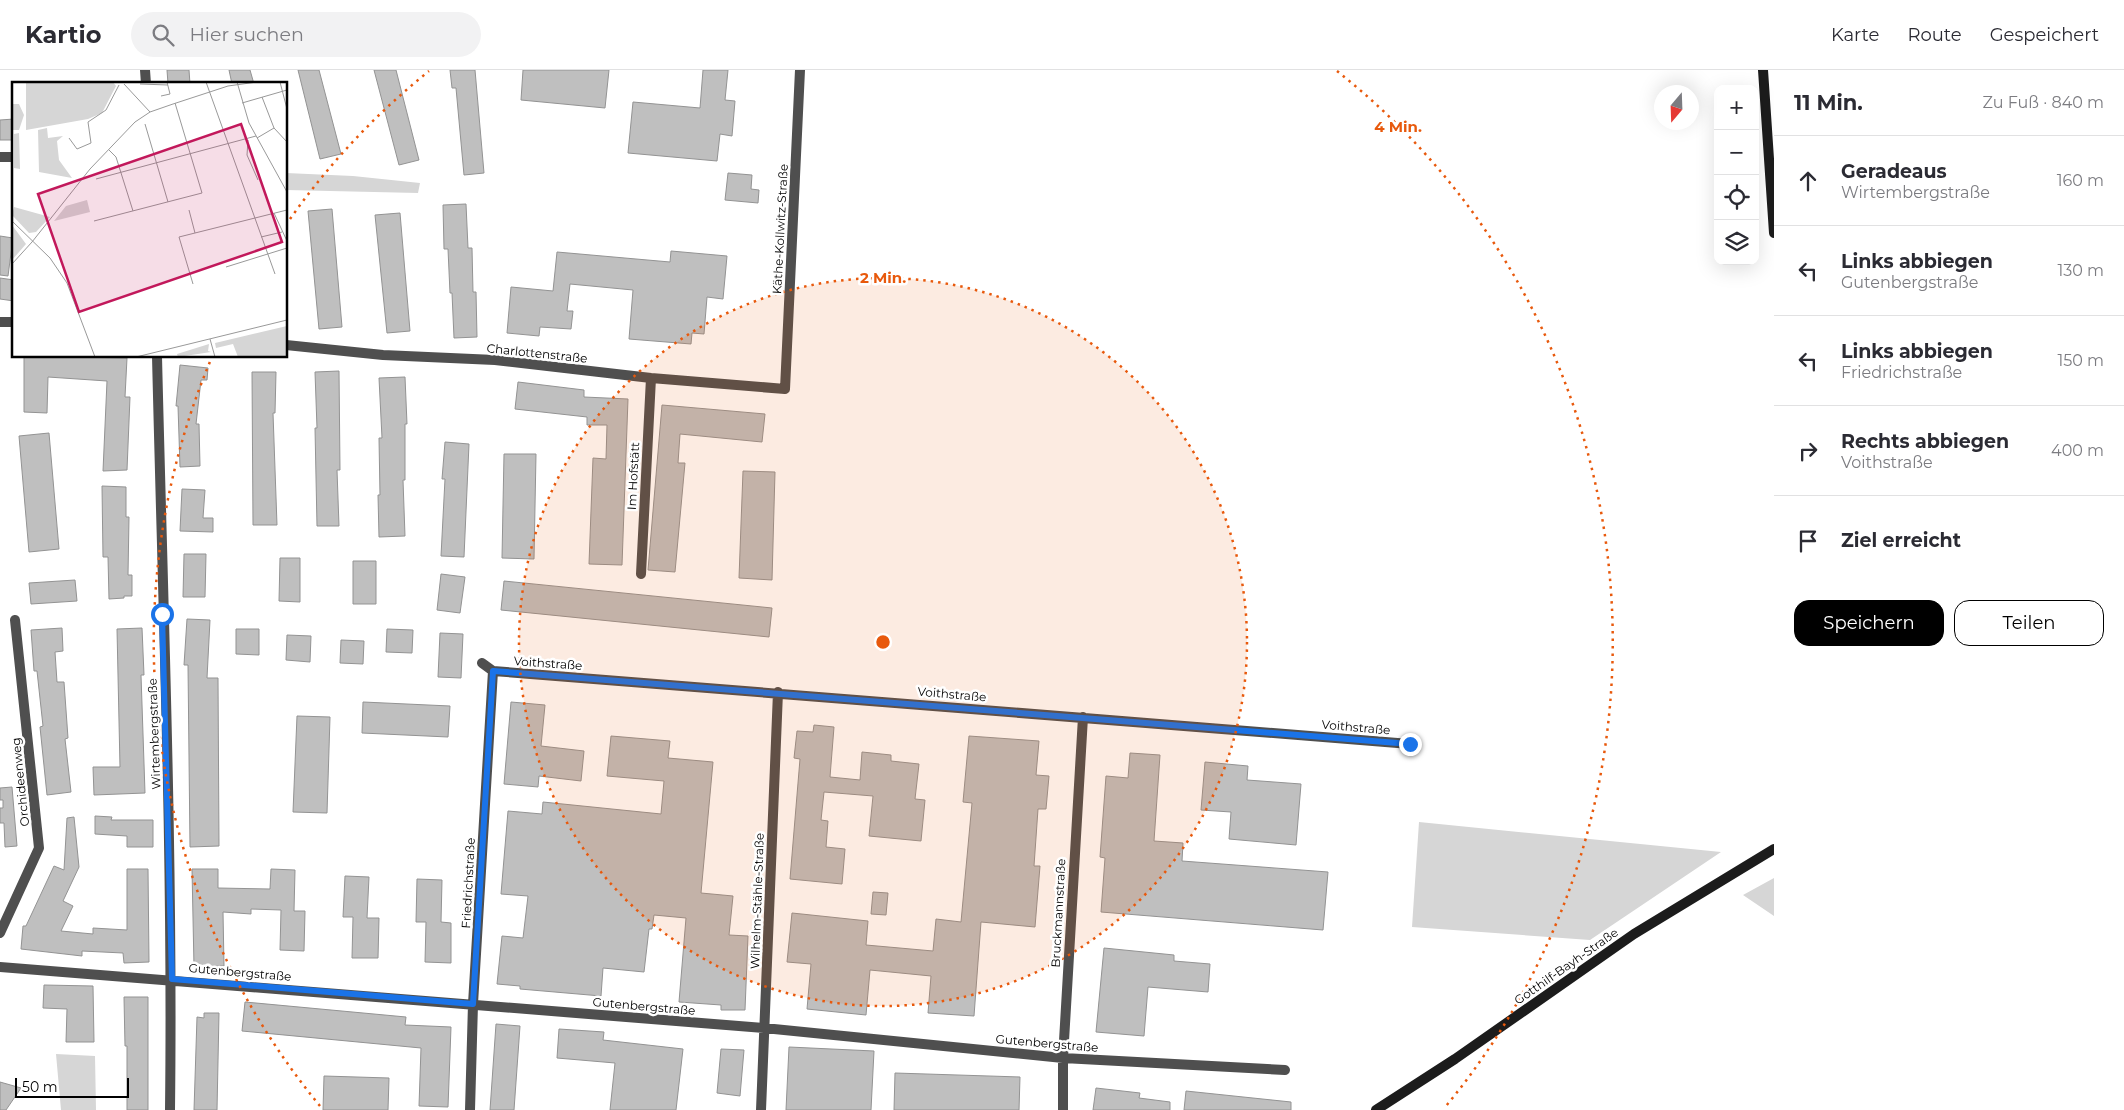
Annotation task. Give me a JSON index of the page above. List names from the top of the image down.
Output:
{
  "streets": {
    "street": [
      "Käthe-Kollwitz-Straße",
      "Charlottenstraße",
      "Im Hofstätt",
      "Voithstraße",
      "Wirtembergstraße",
      "Orchideenweg",
      "Friedrichstraße",
      "Wilhelm-Stähle-Straße",
      "Bruckmannstraße",
      "Gotthilf-Bayh-Straße",
      "Gutenbergstraße"
    ]
  },
  "crossings": [
    ["Käthe-Kollwitz-Straße", "Charlottenstraße"],
    ["Charlottenstraße", "Im Hofstätt"],
    ["Voithstraße", "Friedrichstraße"],
    ["Voithstraße", "Wilhelm-Stähle-Straße"],
    ["Voithstraße", "Bruckmannstraße"],
    ["Wirtembergstraße", "Gutenbergstraße"],
    ["Friedrichstraße", "Gutenbergstraße"],
    ["Wilhelm-Stähle-Straße", "Gutenbergstraße"],
    ["Bruckmannstraße", "Gutenbergstraße"]
  ],
  "scale_bar": "50 m",
  "north": "bottom",
  "page": {
    "header": "Kartio",
    "search": "Hier suchen",
    "nav": ["Karte", "Route", "Gespeichert"],
    "heading": ["11 Min.", "Zu Fuß · 840 m"],
    "map_buttons": ["+", "−"],
    "list": [
      ["Geradeaus", "Wirtembergstraße", "160 m"],
      ["Links abbiegen", "Gutenbergstraße", "130 m"],
      ["Links abbiegen", "Friedrichstraße", "150 m"],
      ["Rechts abbiegen", "Voithstraße", "400 m"],
      "Ziel erreicht"
    ],
    "buttons": ["Speichern", "Teilen"],
    "scale": "50 m"
  },
  "rings": ["4 Min.", "2 Min."]
}
